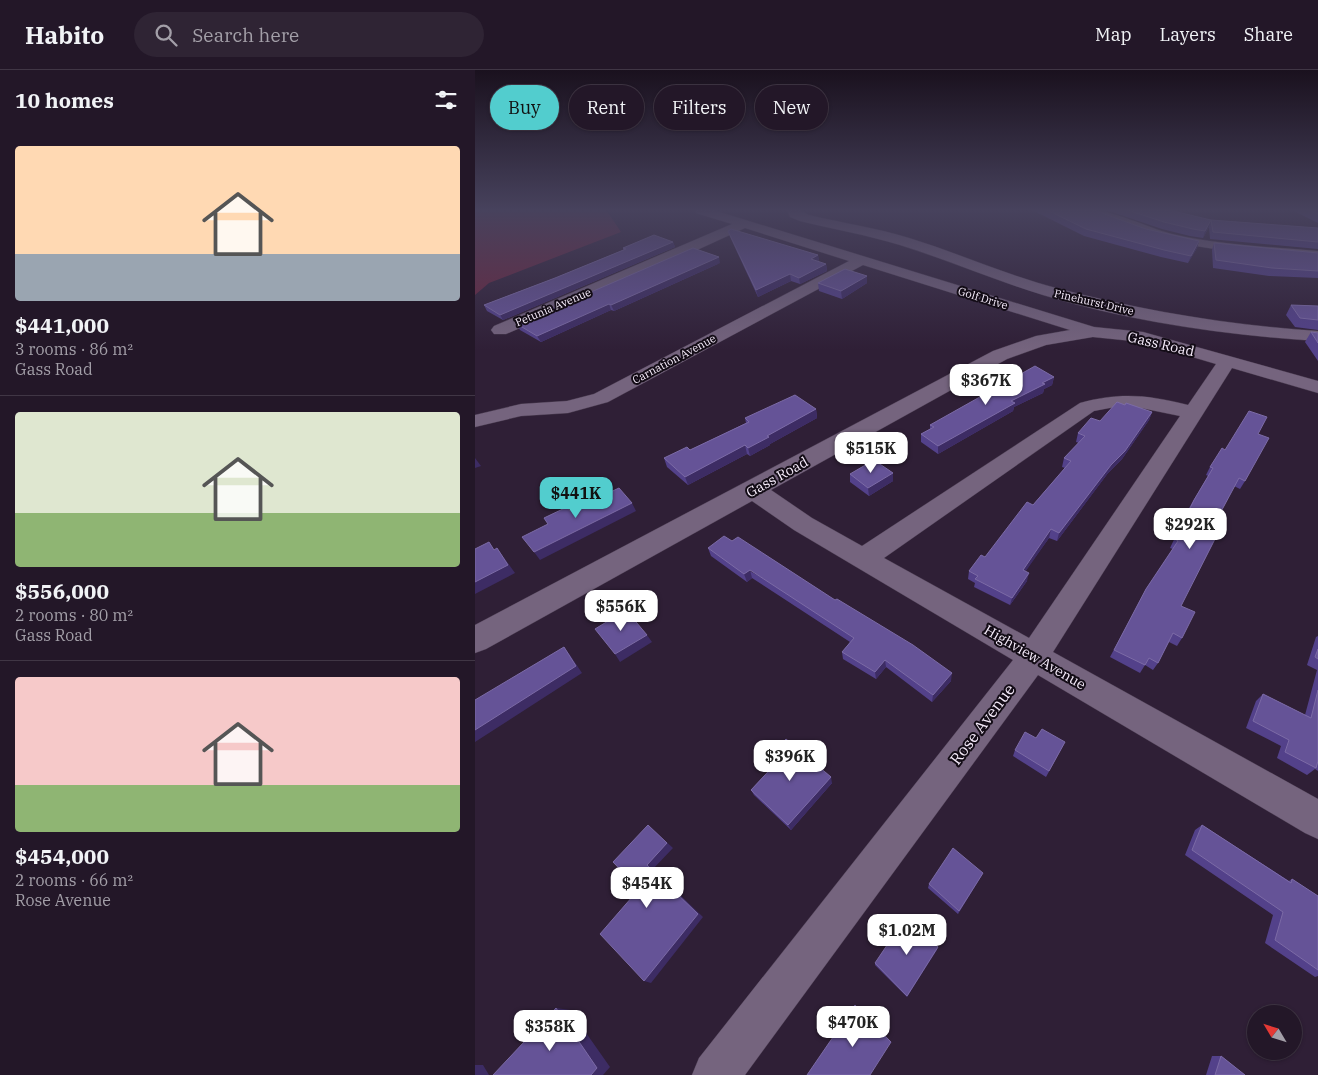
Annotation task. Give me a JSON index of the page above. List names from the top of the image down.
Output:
{
  "streets": {
    "street": [
      "Golf Drive",
      "Pinehurst Drive",
      "Petunia Avenue",
      "Gass Road",
      "Carnation Avenue",
      "Highview Avenue",
      "Rose Avenue"
    ]
  },
  "crossings": [
    ["Golf Drive", "Gass Road"],
    ["Golf Drive", "Carnation Avenue"],
    ["Gass Road", "Highview Avenue"],
    ["Gass Road", "Rose Avenue"],
    ["Highview Avenue", "Rose Avenue"]
  ],
  "north": "top left",
  "page": {
    "header": "Habito",
    "search": "Search here",
    "nav": ["Map", "Layers", "Share"],
    "heading": "10 homes",
    "chip": [
      "Buy",
      "Rent",
      "Filters",
      "New"
    ],
    "list": [
      {
        "name": "$441,000",
        "note": "3 rooms · 86 m² · Gass Road"
      },
      {
        "name": "$556,000",
        "note": "2 rooms · 80 m² · Gass Road"
      },
      {
        "name": "$454,000",
        "note": "2 rooms · 66 m² · Rose Avenue"
      }
    ],
    "price": [
      "$367K",
      "$515K",
      "$441K",
      "$292K",
      "$556K",
      "$396K",
      "$454K",
      "$1.02M",
      "$470K",
      "$358K"
    ]
  }
}
